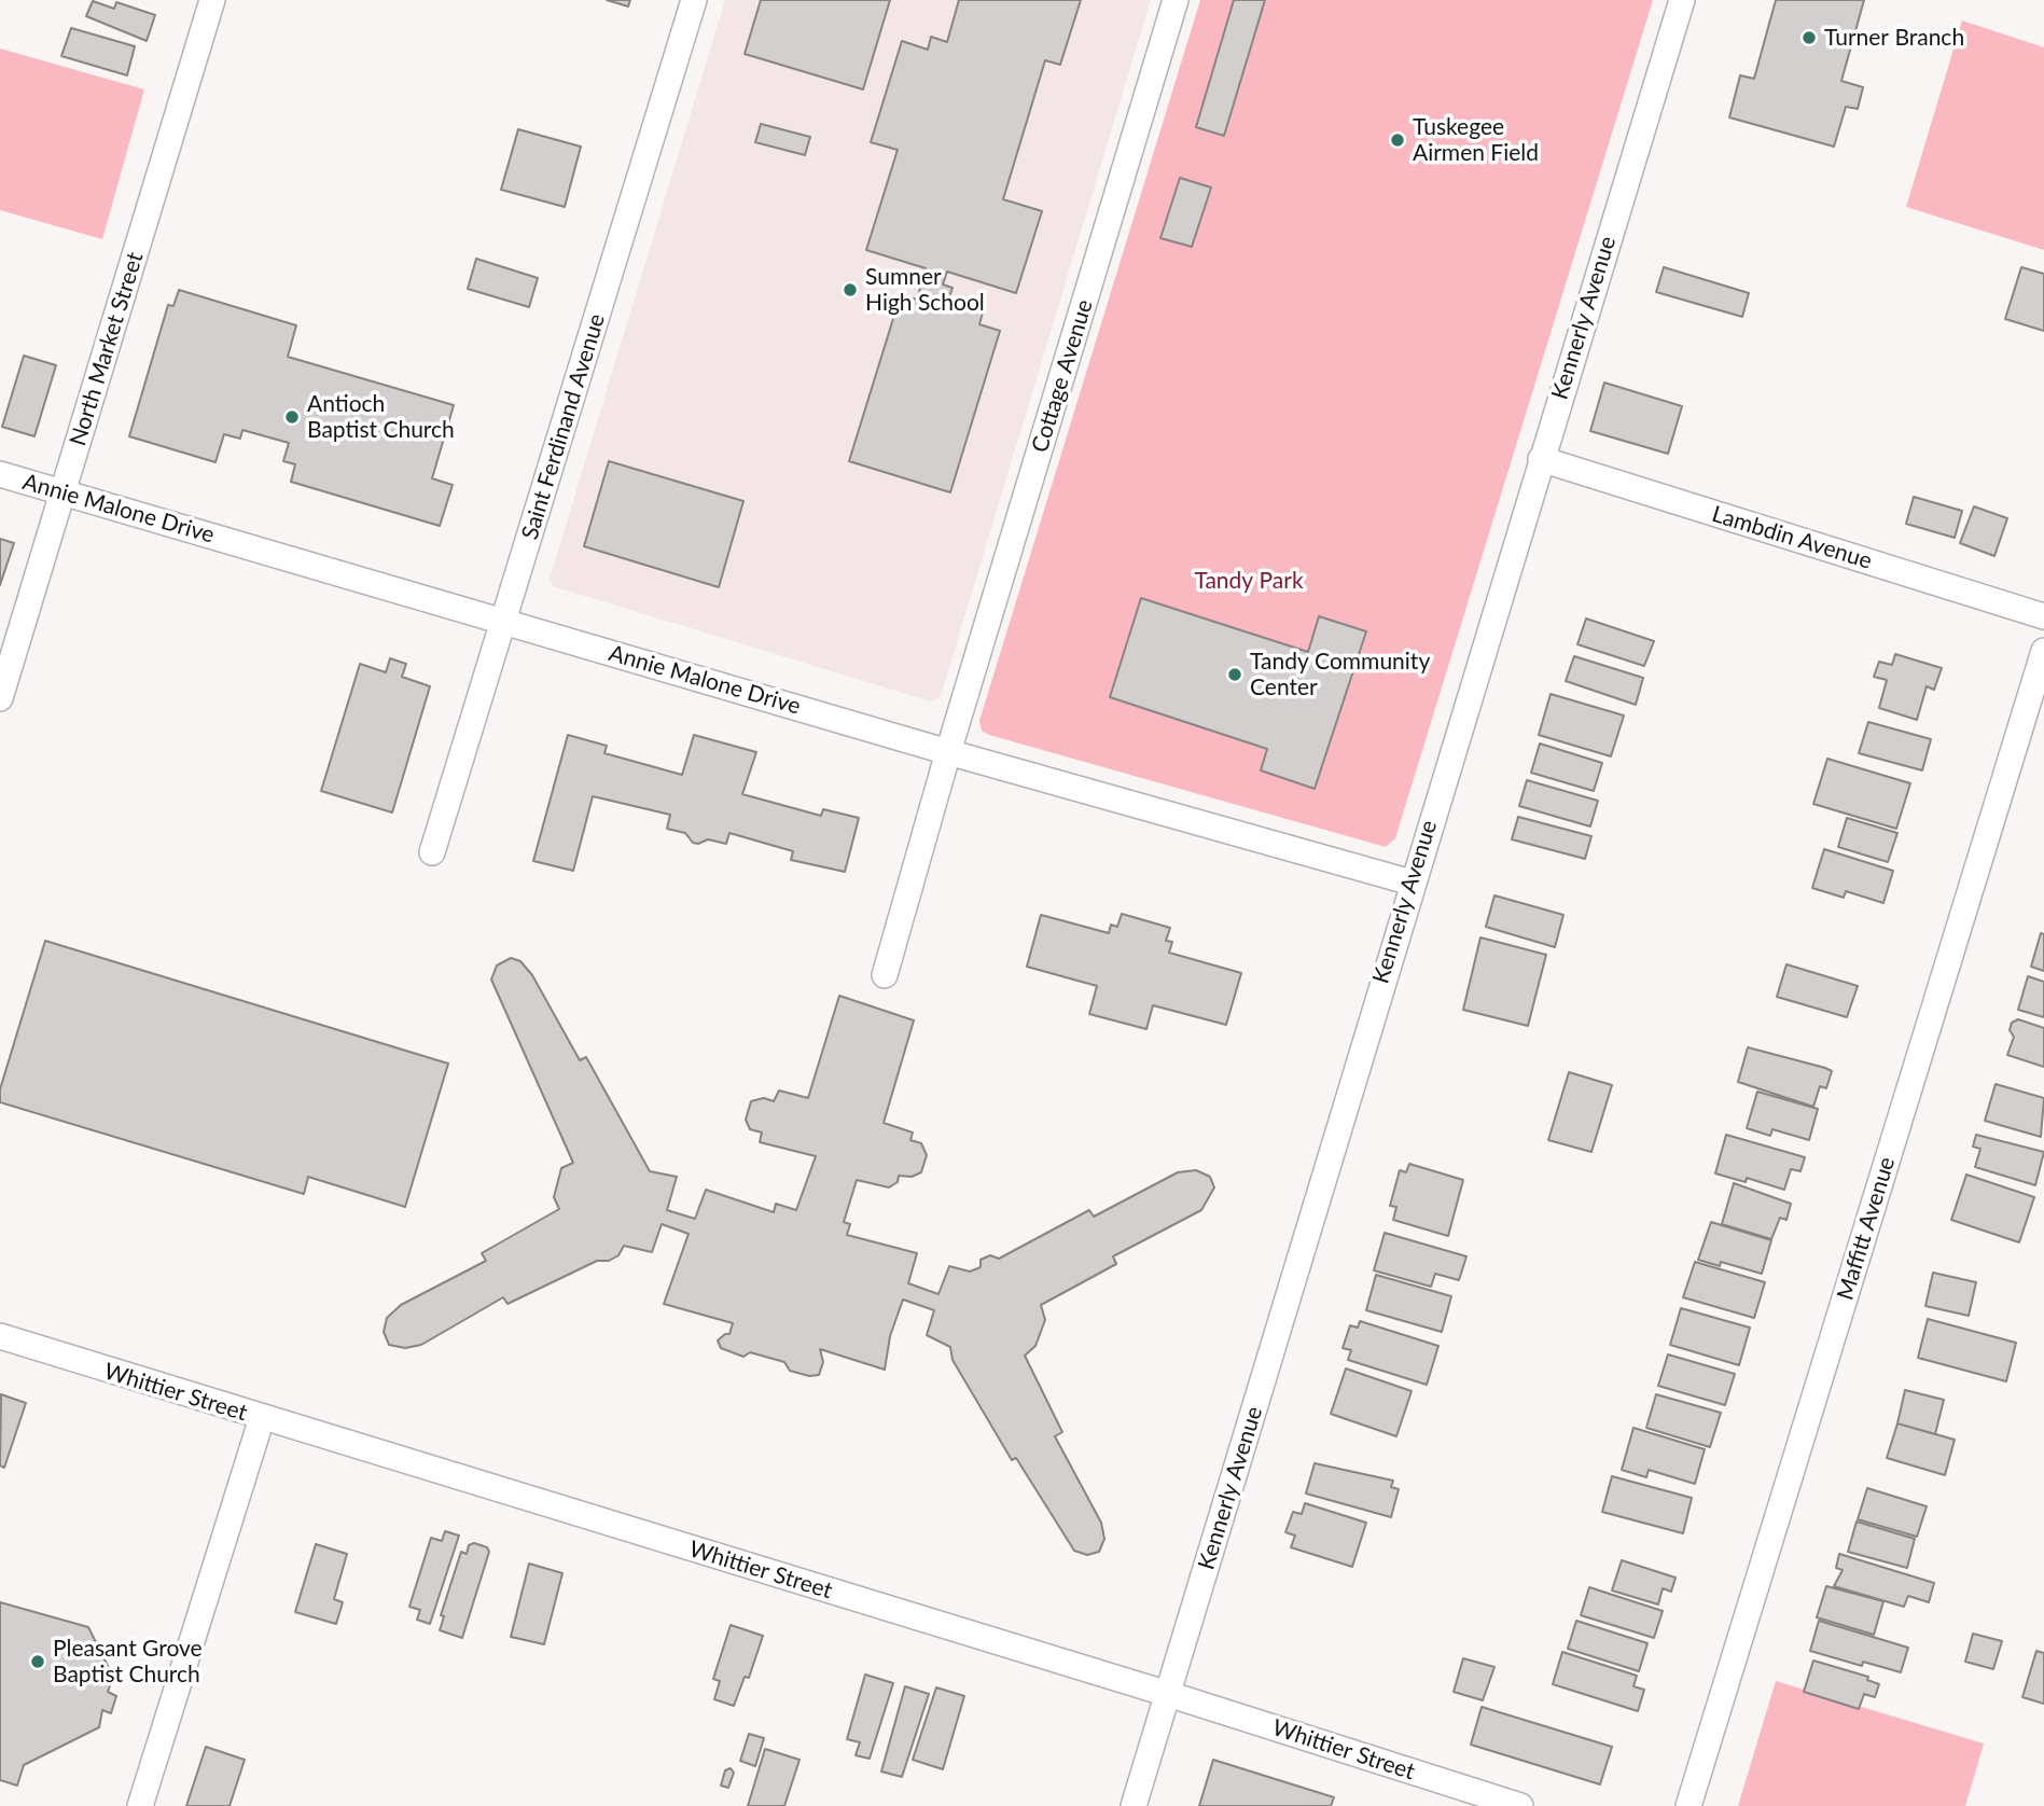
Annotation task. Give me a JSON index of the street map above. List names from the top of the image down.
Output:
{
  "streets": {
    "street": [
      "Kennerly Avenue",
      "North Market Street",
      "Cottage Avenue",
      "Saint Ferdinand Avenue",
      "Annie Malone Drive",
      "Lambdin Avenue",
      "Maffitt Avenue",
      "Whittier Street"
    ]
  },
  "crossings": [
    ["Kennerly Avenue", "Annie Malone Drive"],
    ["Kennerly Avenue", "Lambdin Avenue"],
    ["Kennerly Avenue", "Whittier Street"],
    ["North Market Street", "Annie Malone Drive"],
    ["Cottage Avenue", "Annie Malone Drive"],
    ["Saint Ferdinand Avenue", "Annie Malone Drive"]
  ],
  "parks": ["Tandy Park"],
  "places": [
    "Turner Branch",
    "Tuskegee Airmen Field",
    "Sumner High School",
    "Antioch Baptist Church",
    "Tandy Community Center",
    "Pleasant Grove Baptist Church"
  ]
}
